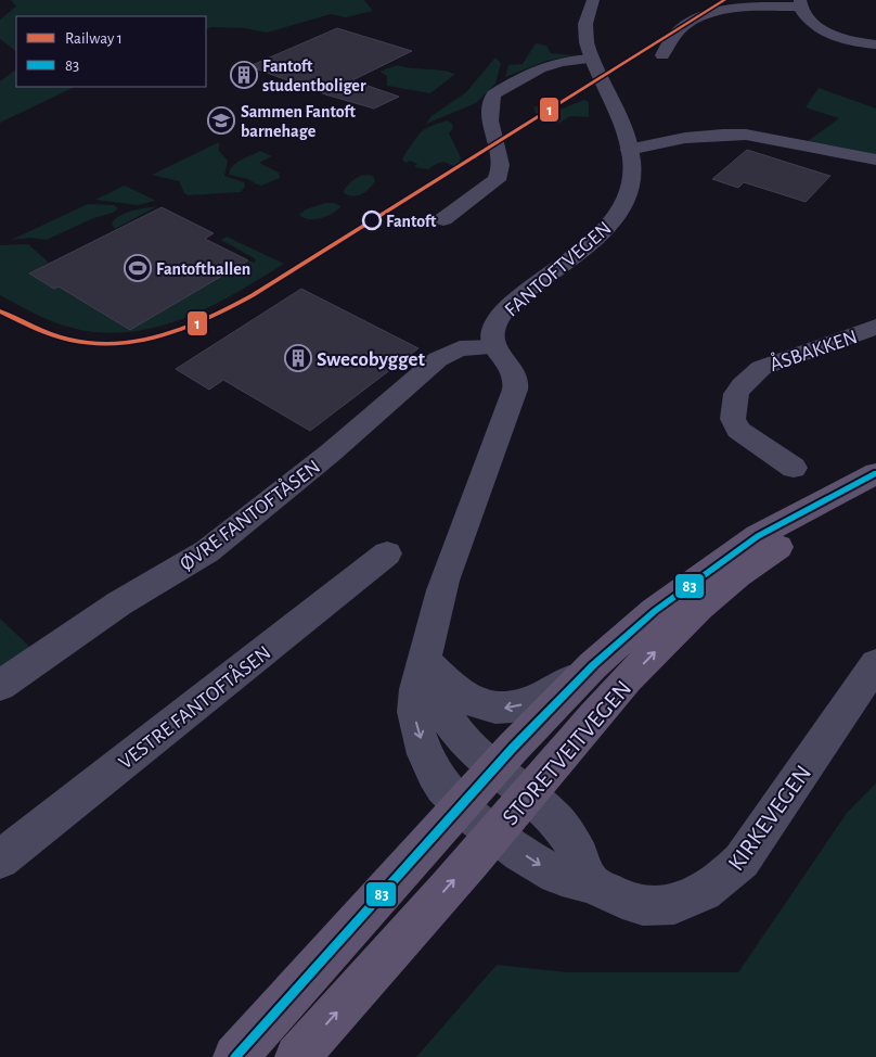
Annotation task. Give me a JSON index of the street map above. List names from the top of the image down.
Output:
{
  "streets": {
    "main road": ["STORETVEITVEGEN"],
    "street": [
      "FANTOFTVEGEN",
      "ÅSBAKKEN",
      "ØVRE FANTOFTÅSEN",
      "VESTRE FANTOFTÅSEN",
      "KIRKEVEGEN"
    ]
  },
  "crossings": [
    ["FANTOFTVEGEN", "ØVRE FANTOFTÅSEN"],
    ["STORETVEITVEGEN", "KIRKEVEGEN"]
  ],
  "places": {
    "building": ["Fantoft studentboliger", "Swecobygget"],
    "school or university": ["Sammen Fantoft barnehage"],
    "other": ["Fantoft"],
    "sports": ["Fantofthallen"]
  },
  "lines": ["rail line 1", "transit line 83"],
  "legend": ["Railway 1", "83"]
}
